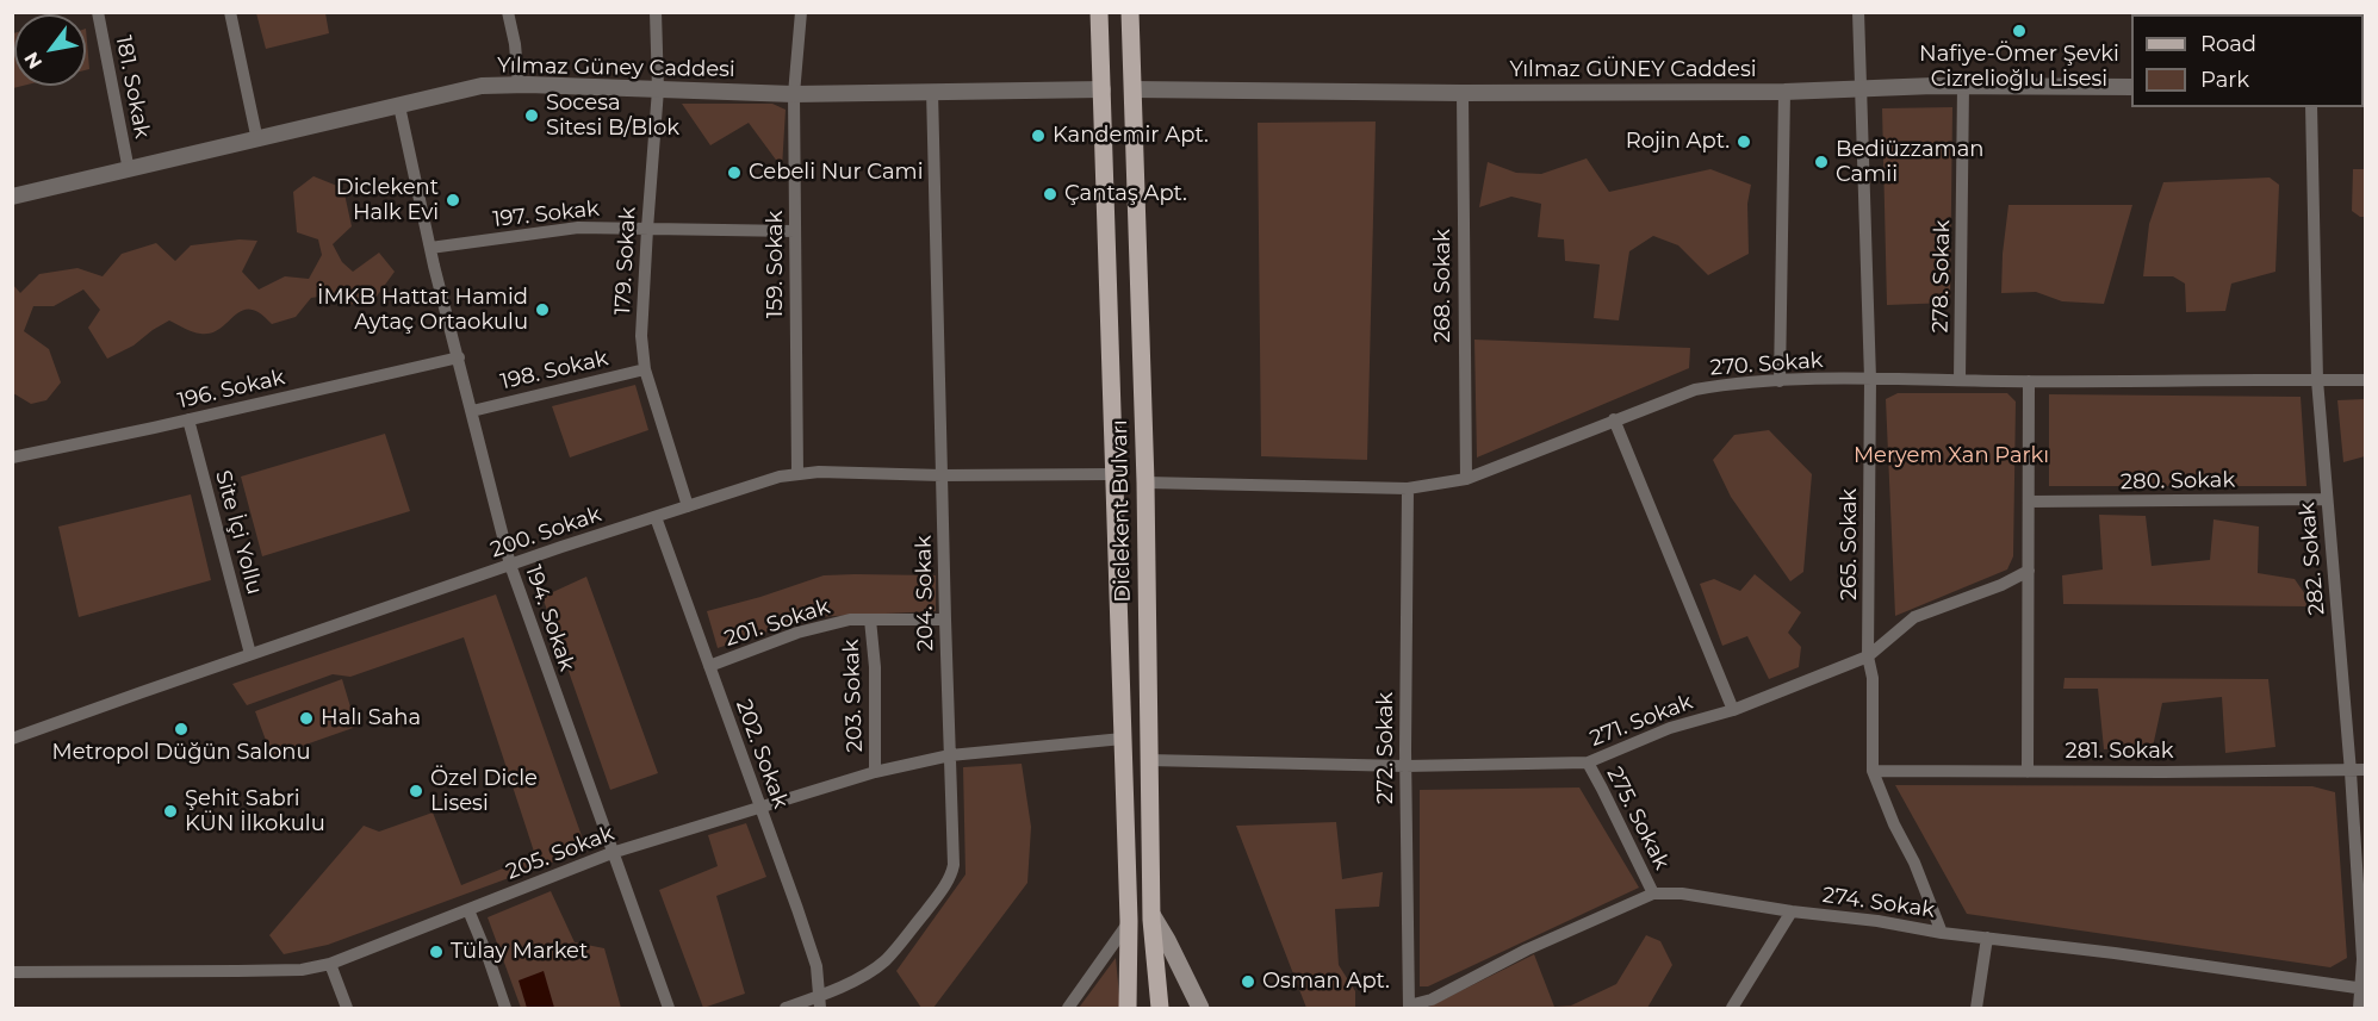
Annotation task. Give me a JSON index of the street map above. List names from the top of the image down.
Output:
{
  "streets": {
    "main road": ["Diclekent Bulvarı"],
    "street": [
      "Yılmaz Güney Caddesi",
      "Yılmaz GÜNEY Caddesi",
      "181. Sokak",
      "197. Sokak",
      "179. Sokak",
      "159. Sokak",
      "278. Sokak",
      "268. Sokak",
      "270. Sokak",
      "198. Sokak",
      "196. Sokak",
      "280. Sokak",
      "Site İçi Yollu",
      "200. Sokak",
      "265. Sokak",
      "282. Sokak",
      "204. Sokak",
      "194. Sokak",
      "201. Sokak",
      "203. Sokak",
      "271. Sokak",
      "272. Sokak",
      "281. Sokak",
      "202. Sokak",
      "275. Sokak",
      "205. Sokak",
      "274. Sokak"
    ]
  },
  "crossings": [
    ["Yılmaz Güney Caddesi", "181. Sokak"],
    ["Yılmaz Güney Caddesi", "179. Sokak"],
    ["Yılmaz Güney Caddesi", "159. Sokak"],
    ["Yılmaz Güney Caddesi", "Diclekent Bulvarı"],
    ["Yılmaz Güney Caddesi", "204. Sokak"],
    ["Yılmaz Güney Caddesi", "194. Sokak"],
    ["Yılmaz GÜNEY Caddesi", "278. Sokak"],
    ["Yılmaz GÜNEY Caddesi", "268. Sokak"],
    ["Yılmaz GÜNEY Caddesi", "Diclekent Bulvarı"],
    ["Yılmaz GÜNEY Caddesi", "265. Sokak"],
    ["197. Sokak", "179. Sokak"],
    ["197. Sokak", "159. Sokak"],
    ["197. Sokak", "194. Sokak"],
    ["179. Sokak", "198. Sokak"],
    ["179. Sokak", "200. Sokak"],
    ["159. Sokak", "200. Sokak"],
    ["278. Sokak", "270. Sokak"],
    ["268. Sokak", "270. Sokak"],
    ["270. Sokak", "Diclekent Bulvarı"],
    ["270. Sokak", "265. Sokak"],
    ["270. Sokak", "282. Sokak"],
    ["270. Sokak", "272. Sokak"],
    ["198. Sokak", "194. Sokak"],
    ["196. Sokak", "Site İçi Yollu"],
    ["196. Sokak", "194. Sokak"],
    ["280. Sokak", "282. Sokak"],
    ["Diclekent Bulvarı", "200. Sokak"],
    ["Diclekent Bulvarı", "271. Sokak"],
    ["Diclekent Bulvarı", "205. Sokak"],
    ["Site İçi Yollu", "200. Sokak"],
    ["200. Sokak", "204. Sokak"],
    ["200. Sokak", "194. Sokak"],
    ["200. Sokak", "202. Sokak"],
    ["265. Sokak", "271. Sokak"],
    ["265. Sokak", "281. Sokak"],
    ["265. Sokak", "274. Sokak"],
    ["282. Sokak", "281. Sokak"],
    ["282. Sokak", "274. Sokak"],
    ["204. Sokak", "201. Sokak"],
    ["204. Sokak", "202. Sokak"],
    ["204. Sokak", "205. Sokak"],
    ["194. Sokak", "205. Sokak"],
    ["201. Sokak", "203. Sokak"],
    ["201. Sokak", "202. Sokak"],
    ["203. Sokak", "205. Sokak"],
    ["271. Sokak", "272. Sokak"],
    ["271. Sokak", "275. Sokak"],
    ["272. Sokak", "274. Sokak"],
    ["202. Sokak", "205. Sokak"],
    ["275. Sokak", "274. Sokak"]
  ],
  "parks": ["Meryem Xan Parkı"],
  "places": [
    "Nafiye-Ömer Şevki Cizrelioğlu Lisesi",
    "Socesa Sitesi B/Blok",
    "Kandemir Apt.",
    "Rojin Apt.",
    "Bediüzzaman Camii",
    "Cebeli Nur Cami",
    "Çantaş Apt.",
    "Diclekent Halk Evi",
    "İMKB Hattat Hamid Aytaç Ortaokulu",
    "Halı Saha",
    "Metropol Düğün Salonu",
    "Özel Dicle Lisesi",
    "Şehit Sabri KÜN İlkokulu",
    "Tülay Market",
    "Osman Apt."
  ],
  "legend": ["Road", "Park"],
  "north": "bottom left"
}
